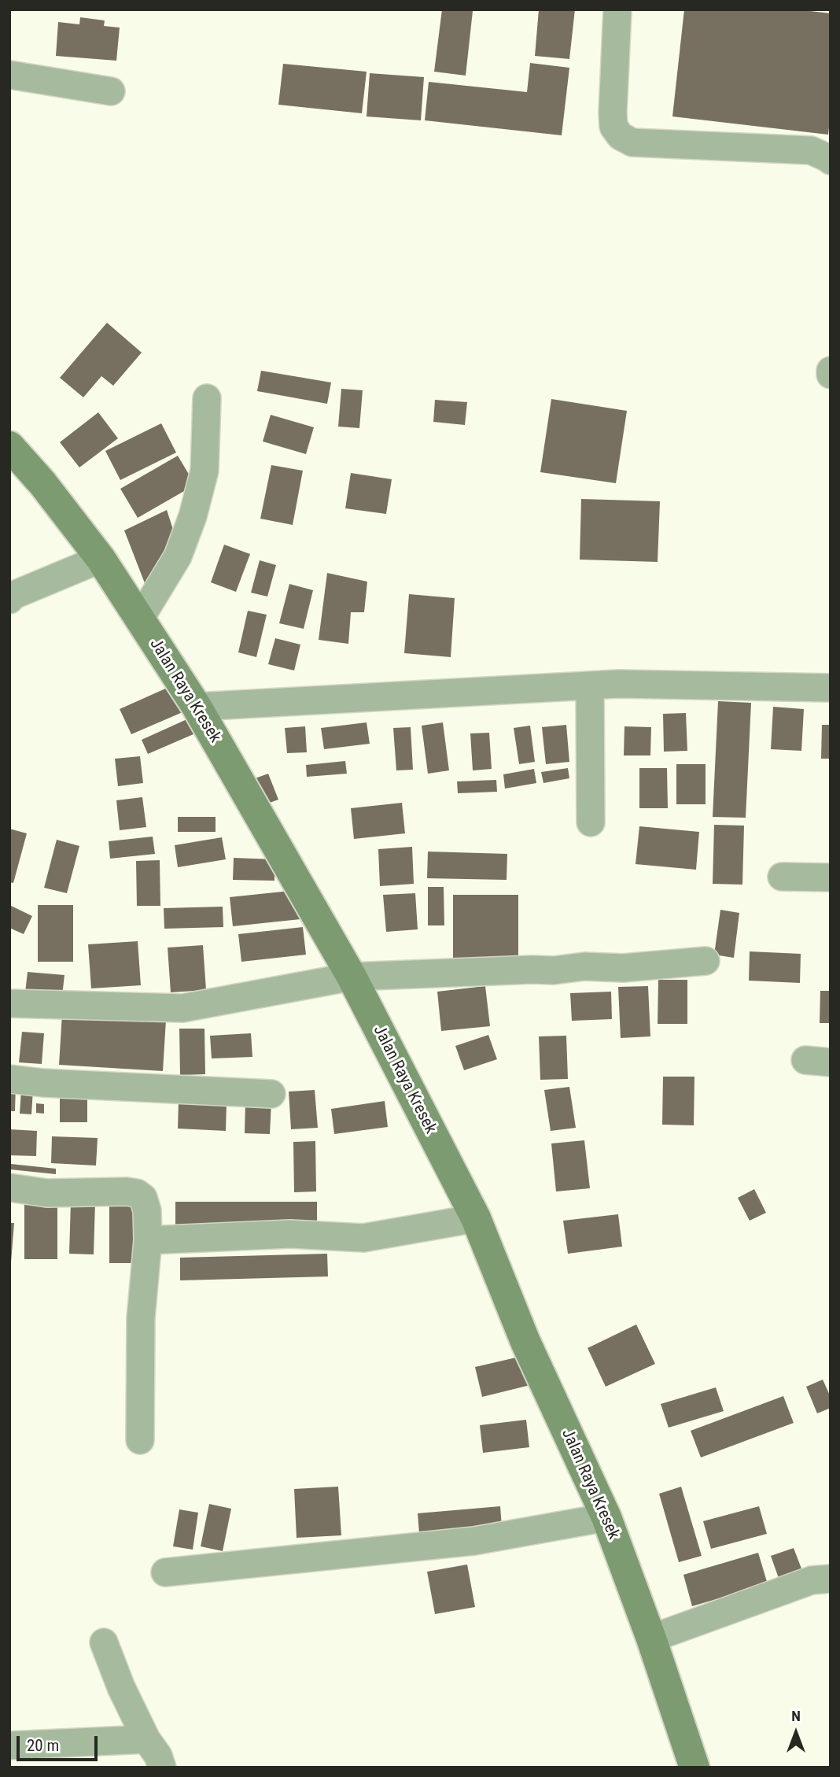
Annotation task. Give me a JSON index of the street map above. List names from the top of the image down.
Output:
{
  "streets": {
    "main road": ["Jalan Raya Kresek"]
  },
  "scale_bar": "20 m",
  "north": "top"
}
